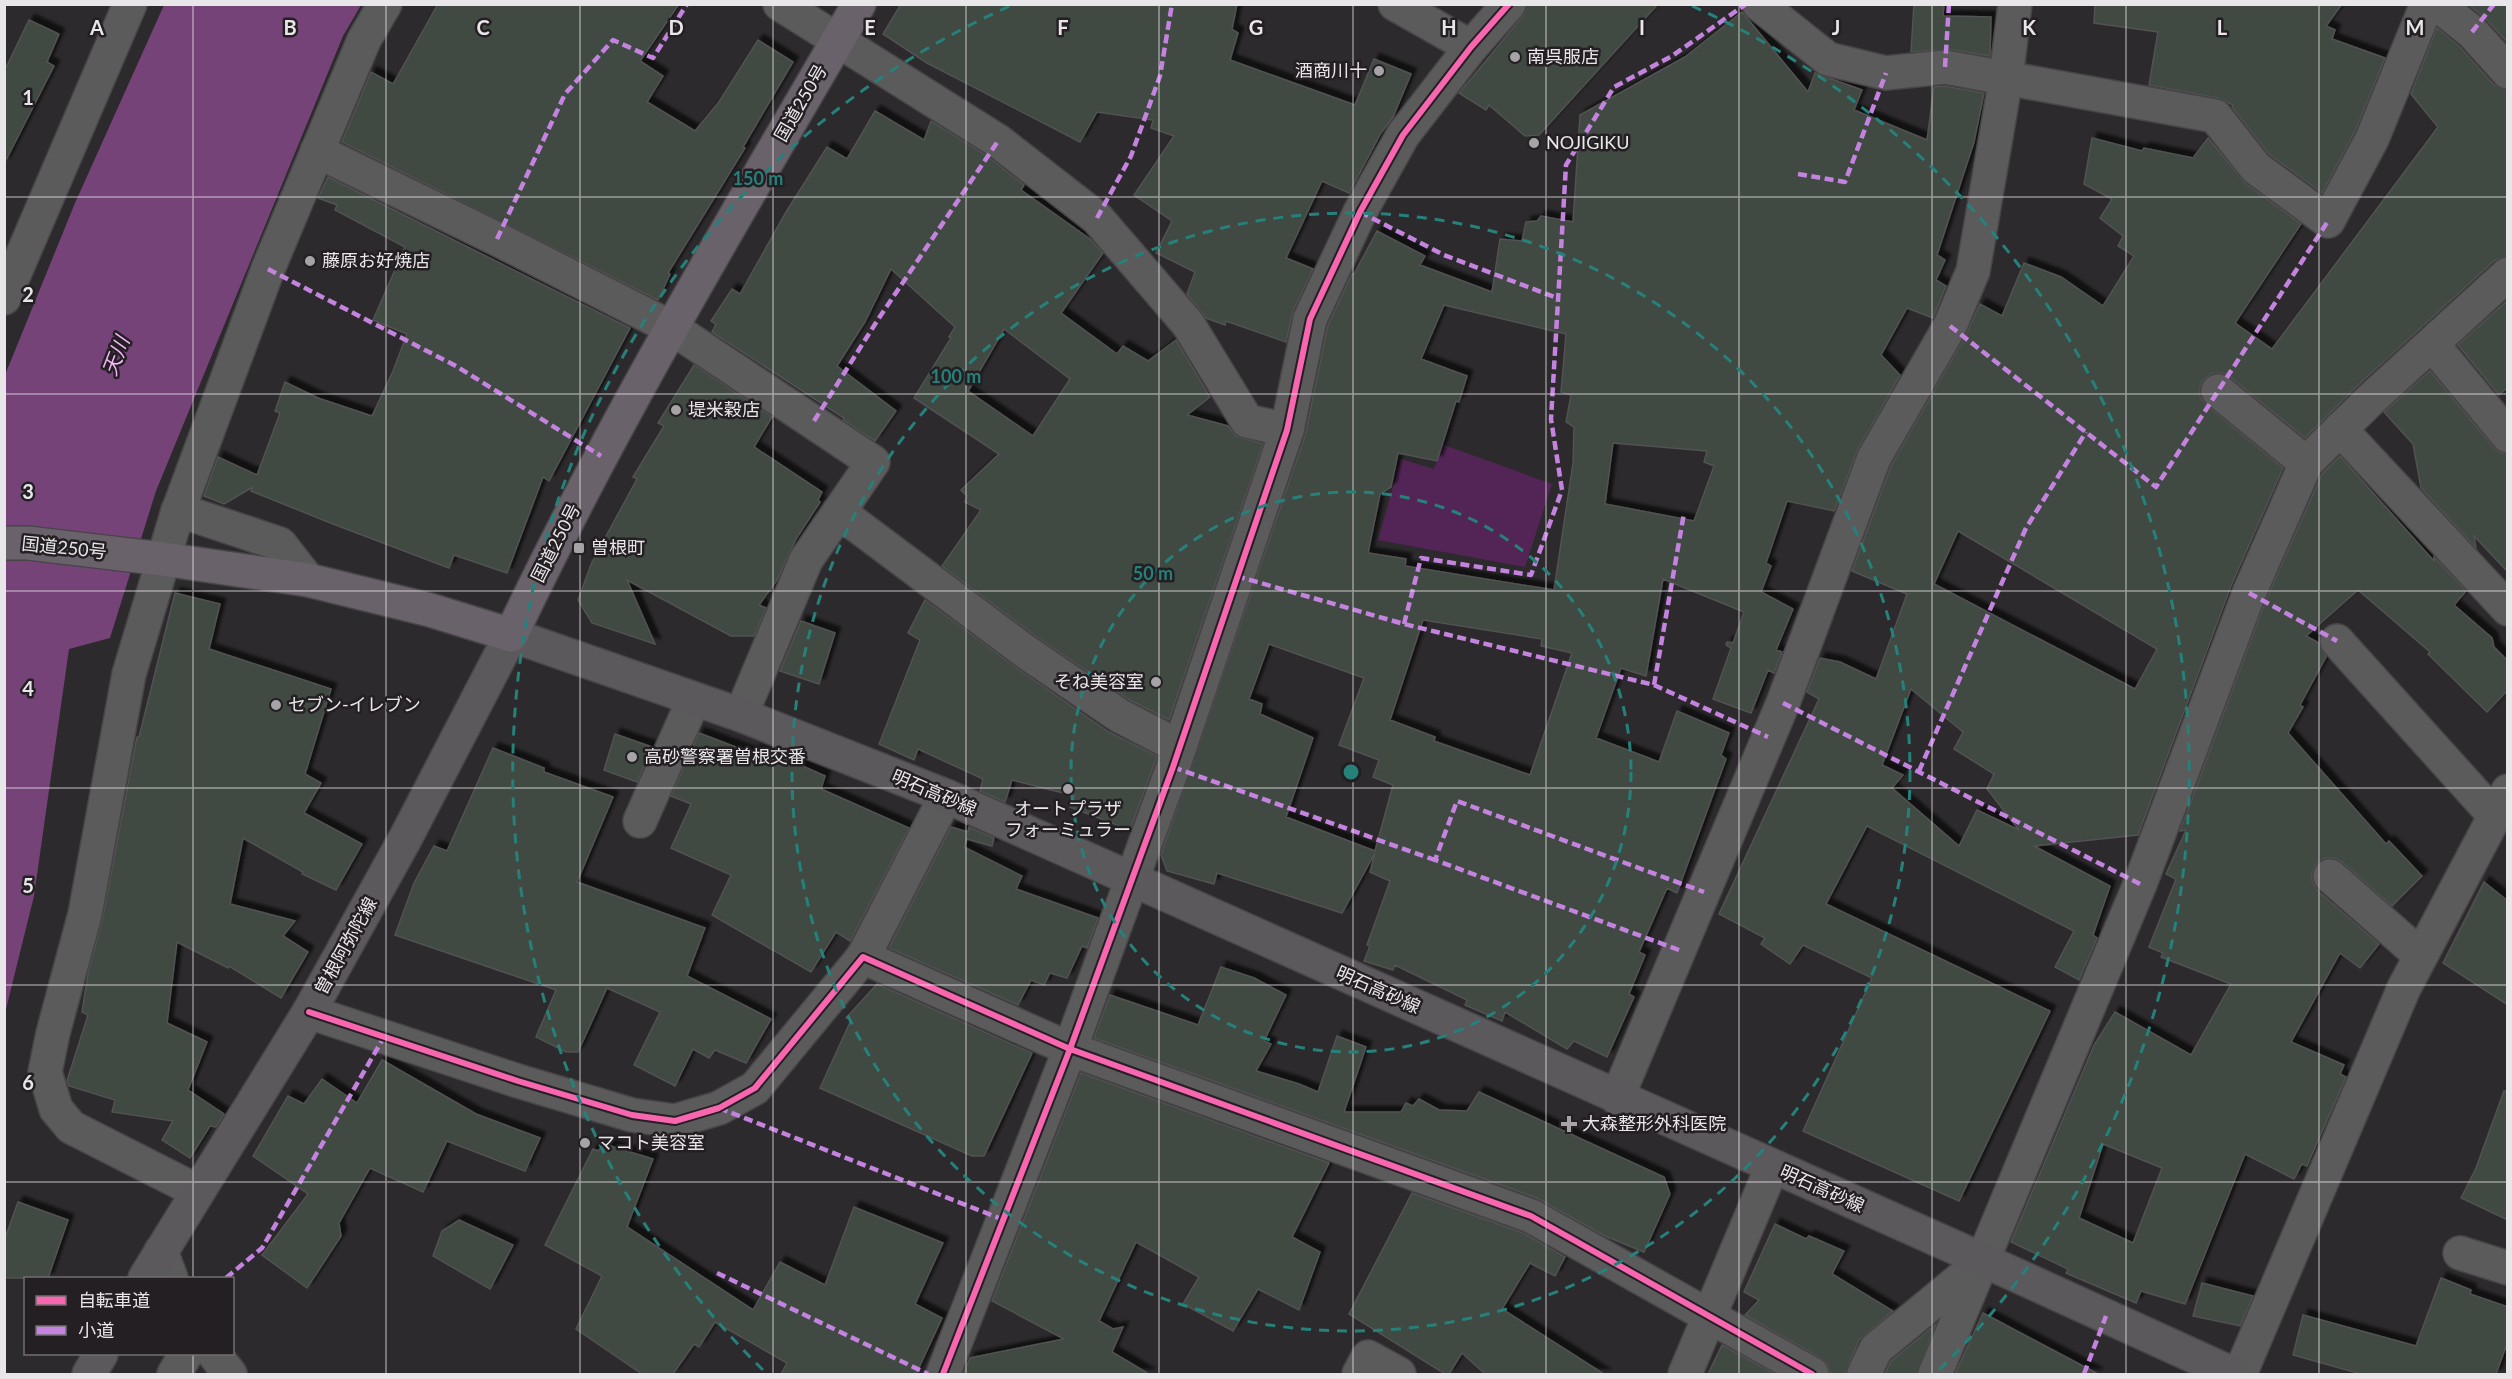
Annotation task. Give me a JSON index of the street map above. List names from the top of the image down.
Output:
{
  "streets": {
    "highway": ["国道250号"],
    "main road": ["明石高砂線", "曽根阿弥陀線"]
  },
  "crossings": [
    ["国道250号", "明石高砂線"],
    ["国道250号", "曽根阿弥陀線"],
    ["明石高砂線", "曽根阿弥陀線"]
  ],
  "water": ["天川"],
  "places": {
    "other": [
      "南呉服店",
      "酒商川十",
      "NOJIGIKU",
      "藤原お好焼店",
      "堤米穀店",
      "そね美容室",
      "セブン-イレブン",
      "高砂警察署曽根交番",
      "オートプラザ フォーミュラー",
      "マコト美容室"
    ],
    "transit": ["曽根町"],
    "health": ["大森整形外科医院"]
  },
  "legend": ["自転車道", "小道"],
  "grid": {
    "columns": [
      "A",
      "B",
      "C",
      "D",
      "E",
      "F",
      "G",
      "H",
      "I",
      "J",
      "K",
      "L",
      "M"
    ],
    "rows": [
      "1",
      "2",
      "3",
      "4",
      "5",
      "6"
    ]
  },
  "rings": ["150 m", "100 m", "50 m"]
}
